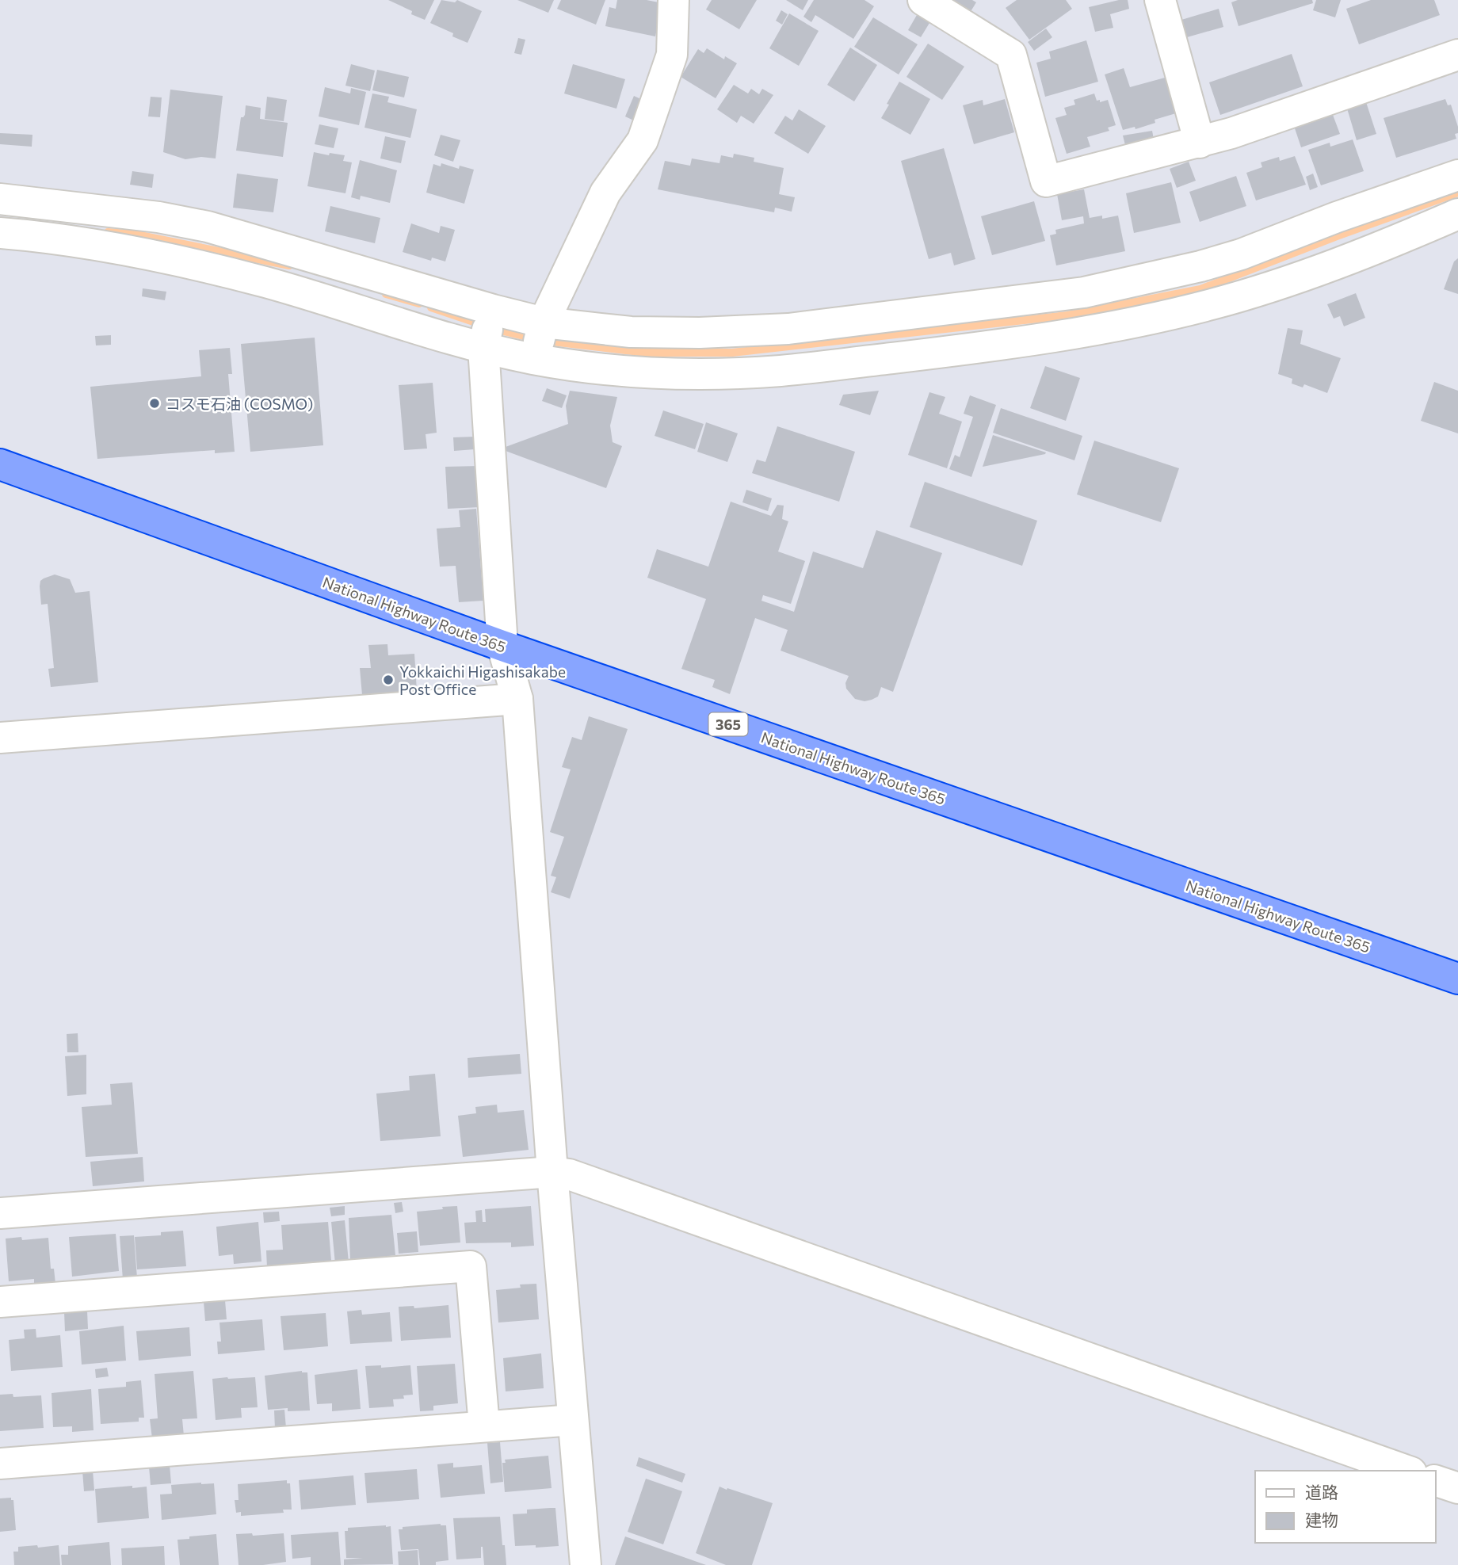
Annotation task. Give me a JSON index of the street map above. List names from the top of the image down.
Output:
{
  "streets": {
    "highway": ["National Highway Route 365", "365"]
  },
  "places": ["コスモ石油 (COSMO)", "Yokkaichi Higashisakabe Post Office"],
  "legend": ["道路", "建物"]
}
